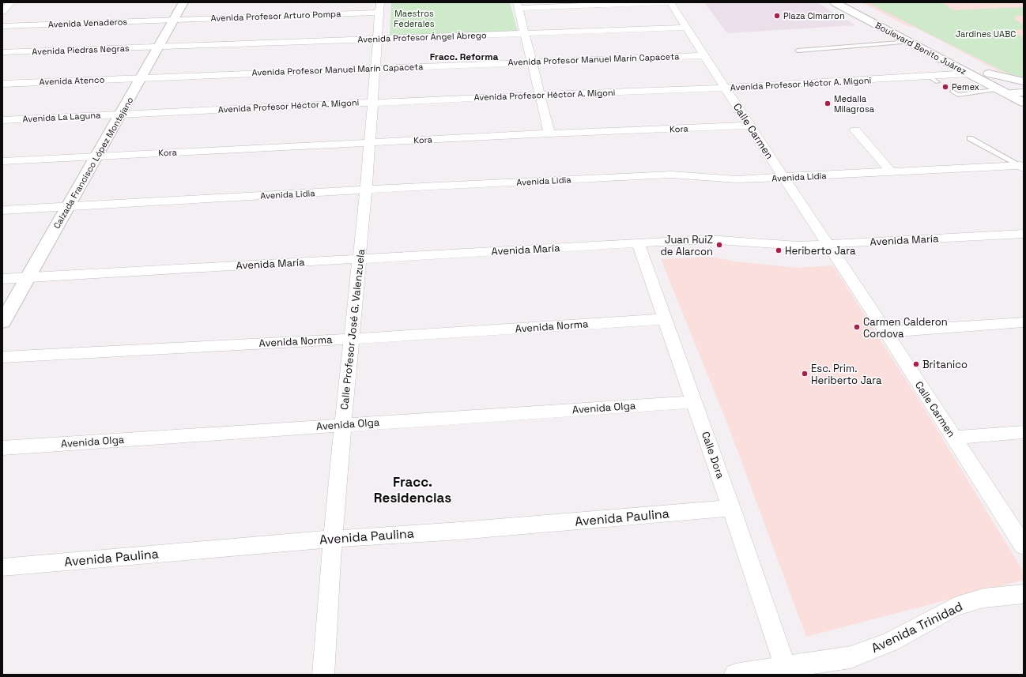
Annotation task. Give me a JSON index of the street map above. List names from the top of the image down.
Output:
{
  "streets": {
    "main road": ["Boulevard Benito Juárez", "Calzada Francisco López Montejano"],
    "street": [
      "Avenida Profesor Arturo Pompa",
      "Avenida Venaderos",
      "Avenida Profesor Ángel Ábrego",
      "Avenida Piedras Negras",
      "Avenida Profesor Manuel Marín Capaceta",
      "Avenida Atenco",
      "Avenida Profesor Héctor A. Migoni",
      "Avenida La Laguna",
      "Kora",
      "Calle Carmen",
      "Avenida Lidia",
      "Avenida María",
      "Avenida Norma",
      "Calle Profesor José G. Valenzuela",
      "Avenida Olga",
      "Calle Dora",
      "Avenida Paulina",
      "Avenida Trinidad"
    ]
  },
  "crossings": [
    ["Avenida Profesor Arturo Pompa", "Avenida Venaderos"],
    ["Avenida Profesor Arturo Pompa", "Calzada Francisco López Montejano"],
    ["Avenida Profesor Arturo Pompa", "Calle Profesor José G. Valenzuela"],
    ["Avenida Venaderos", "Calzada Francisco López Montejano"],
    ["Avenida Profesor Ángel Ábrego", "Avenida Piedras Negras"],
    ["Avenida Profesor Ángel Ábrego", "Calle Carmen"],
    ["Avenida Profesor Ángel Ábrego", "Calzada Francisco López Montejano"],
    ["Avenida Profesor Ángel Ábrego", "Calle Profesor José G. Valenzuela"],
    ["Boulevard Benito Juárez", "Avenida Profesor Héctor A. Migoni"],
    ["Avenida Piedras Negras", "Calzada Francisco López Montejano"],
    ["Avenida Profesor Manuel Marín Capaceta", "Avenida Atenco"],
    ["Avenida Profesor Manuel Marín Capaceta", "Calle Carmen"],
    ["Avenida Profesor Manuel Marín Capaceta", "Calzada Francisco López Montejano"],
    ["Avenida Profesor Manuel Marín Capaceta", "Calle Profesor José G. Valenzuela"],
    ["Avenida Atenco", "Calzada Francisco López Montejano"],
    ["Avenida Profesor Héctor A. Migoni", "Avenida La Laguna"],
    ["Avenida Profesor Héctor A. Migoni", "Calle Carmen"],
    ["Avenida Profesor Héctor A. Migoni", "Calzada Francisco López Montejano"],
    ["Avenida Profesor Héctor A. Migoni", "Calle Profesor José G. Valenzuela"],
    ["Avenida La Laguna", "Calzada Francisco López Montejano"],
    ["Kora", "Calle Carmen"],
    ["Kora", "Calzada Francisco López Montejano"],
    ["Kora", "Calle Profesor José G. Valenzuela"],
    ["Calle Carmen", "Avenida Lidia"],
    ["Calle Carmen", "Avenida María"],
    ["Calzada Francisco López Montejano", "Avenida Lidia"],
    ["Calzada Francisco López Montejano", "Avenida María"],
    ["Avenida Lidia", "Calle Profesor José G. Valenzuela"],
    ["Avenida María", "Calle Profesor José G. Valenzuela"],
    ["Avenida María", "Calle Dora"],
    ["Avenida Norma", "Calle Profesor José G. Valenzuela"],
    ["Avenida Norma", "Calle Dora"],
    ["Calle Profesor José G. Valenzuela", "Avenida Olga"],
    ["Calle Profesor José G. Valenzuela", "Avenida Paulina"],
    ["Avenida Olga", "Calle Dora"],
    ["Calle Dora", "Avenida Paulina"],
    ["Calle Dora", "Avenida Trinidad"]
  ],
  "districts": ["Fracc. Reforma", "Fracc. Residencias"],
  "parks": ["Maestros Federales", "Jardines UABC"],
  "places": [
    "Plaza Cimarron",
    "Pemex",
    "Medalla Milagrosa",
    "Juan RuiZ de Alarcon",
    "Heriberto Jara",
    "Carmen Calderon Cordova",
    "Britanico",
    "Esc. Prim. Heriberto Jara"
  ]
}
